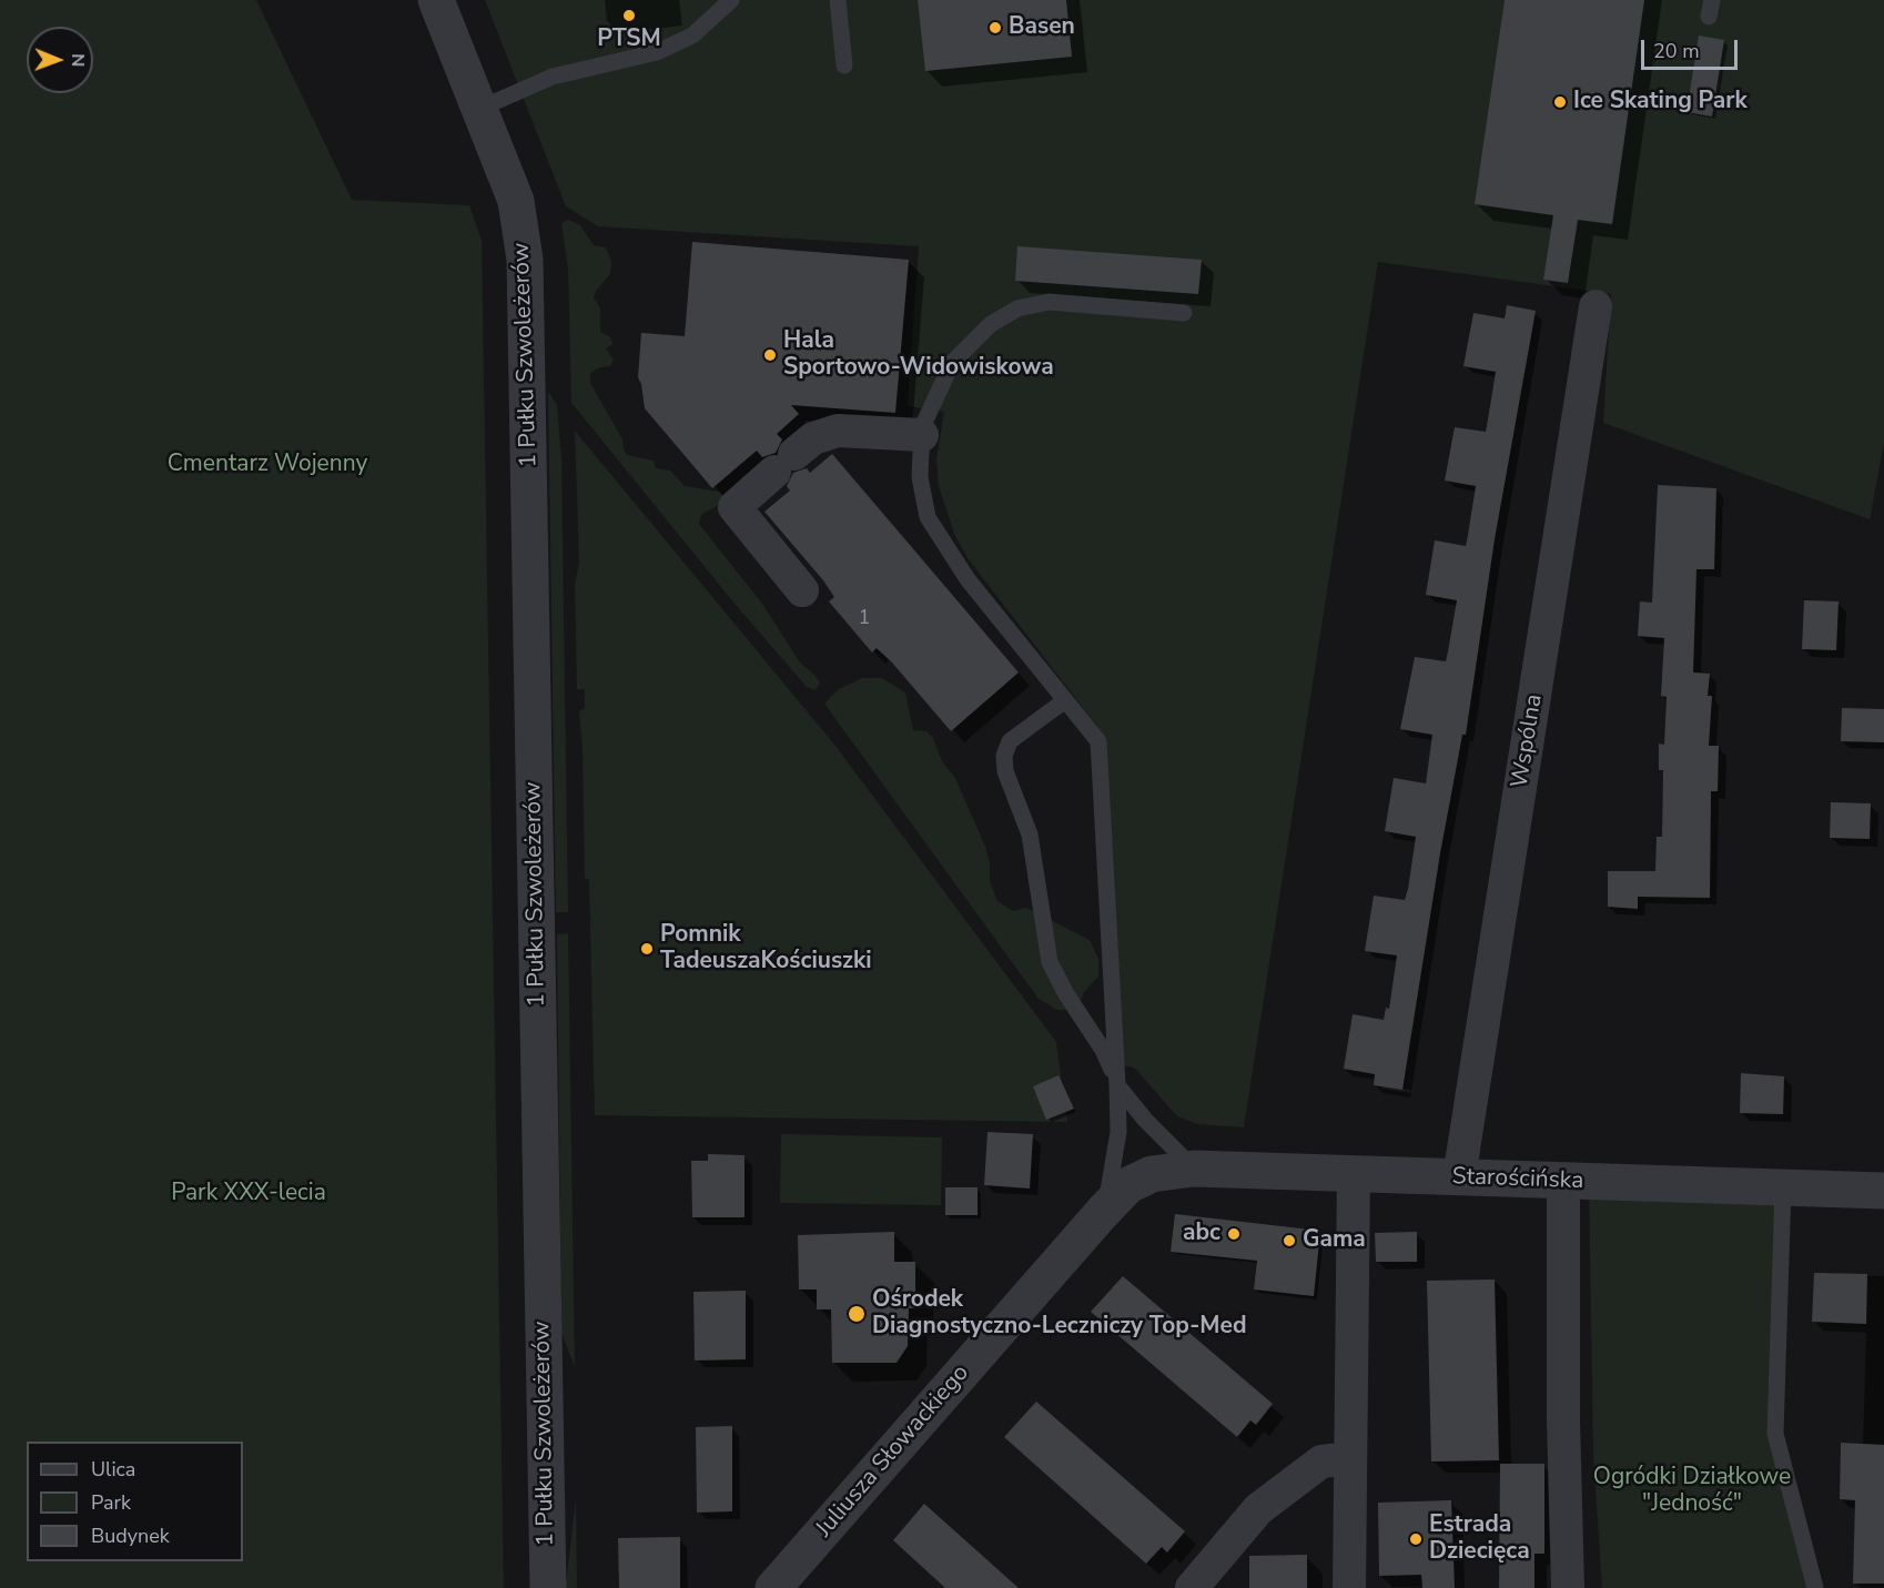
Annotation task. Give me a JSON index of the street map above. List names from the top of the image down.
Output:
{
  "streets": {
    "street": [
      "1 Pułku Szwoleżerów",
      "Wspólna",
      "Starościńska",
      "Juliusza Słowackiego"
    ]
  },
  "crossings": [
    ["Wspólna", "Starościńska"],
    ["Starościńska", "Juliusza Słowackiego"]
  ],
  "parks": ["Cmentarz Wojenny", "Park XXX-lecia", "Ogródki Działkowe \"Jedność\""],
  "places": [
    "PTSM",
    "Basen",
    "Ice Skating Park",
    "Hala Sportowo-Widowiskowa",
    "Pomnik TadeuszaKościuszki",
    "abc",
    "Gama",
    "Ośrodek Diagnostyczno-Leczniczy Top-Med",
    "Estrada Dziecięca"
  ],
  "house_numbers": ["1"],
  "legend": ["Ulica", "Park", "Budynek"],
  "scale_bar": "20 m",
  "north": "right"
}
